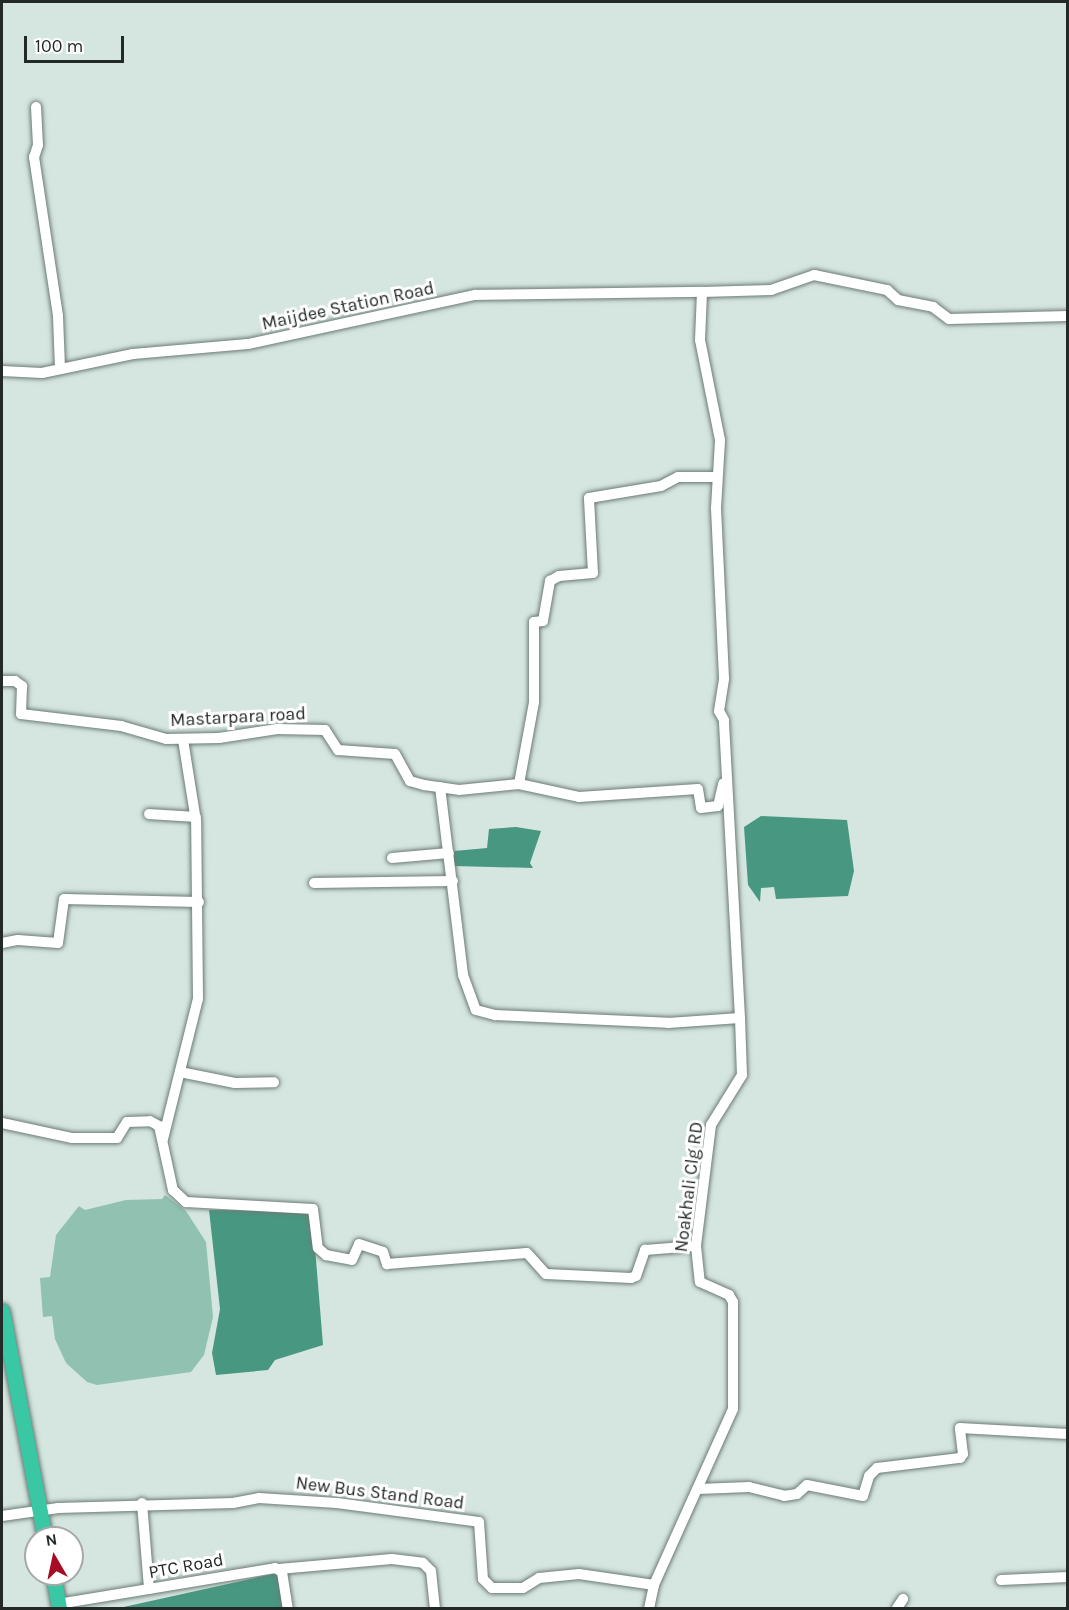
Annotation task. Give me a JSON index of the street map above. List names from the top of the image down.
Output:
{
  "streets": {
    "street": [
      "Maijdee Station Road",
      "Mastarpara road",
      "Noakhali Clg RD",
      "New Bus Stand Road",
      "PTC Road"
    ]
  },
  "crossings": [
    ["Maijdee Station Road", "Noakhali Clg RD"],
    ["Mastarpara road", "Noakhali Clg RD"],
    ["Noakhali Clg RD", "New Bus Stand Road"]
  ],
  "scale_bar": "100 m",
  "north": "top"
}
